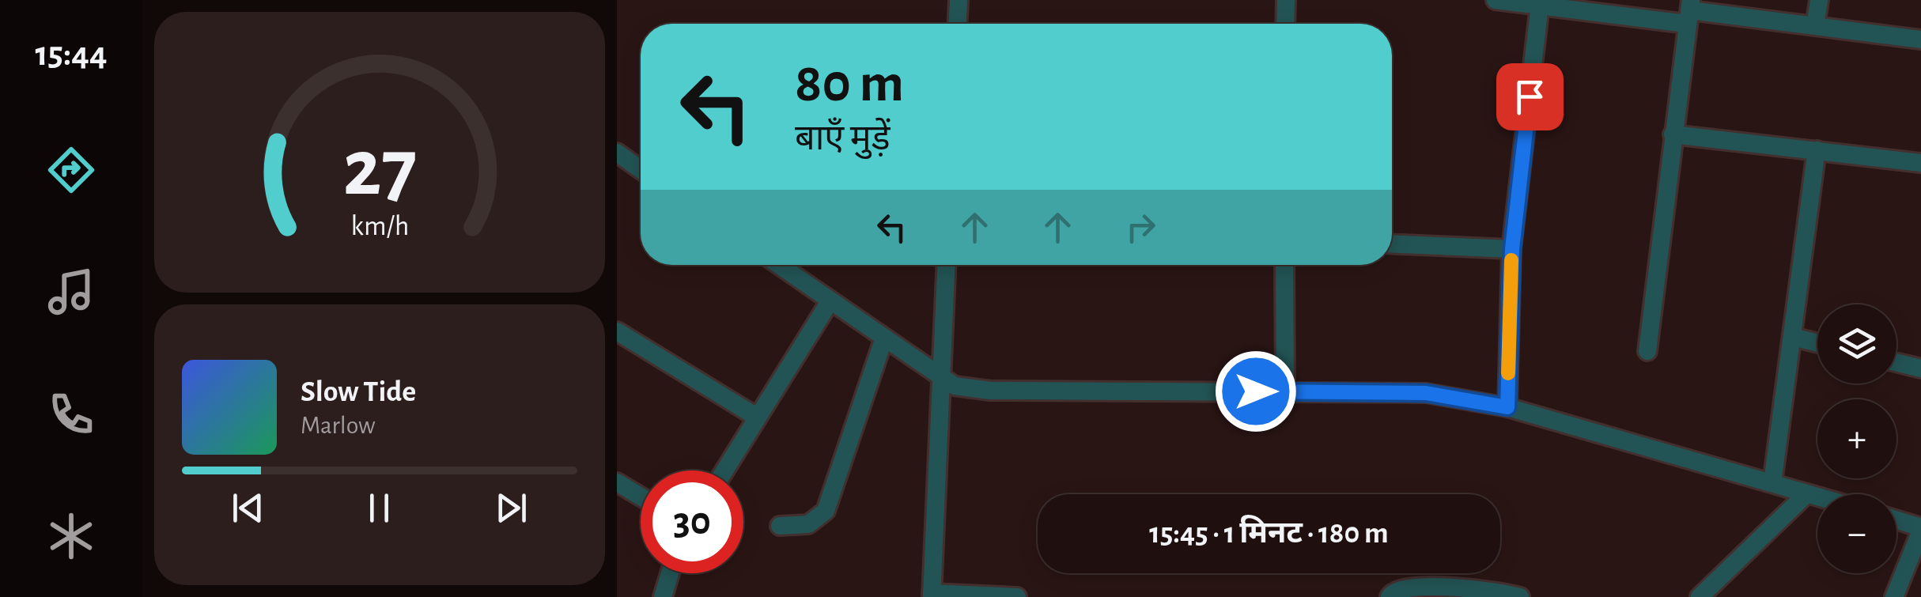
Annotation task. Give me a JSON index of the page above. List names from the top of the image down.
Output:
{
  "page": {
    "tabs": "15:44",
    "turn": ["80 m", "बाएँ मुड़ें"],
    "map_buttons": ["+", "−"],
    "song": ["Slow Tide", "Marlow"],
    "limit": "30",
    "trip": "15:45 · 1 मिनट · 180 m",
    "gauge": ["27", "km/h"]
  }
}
